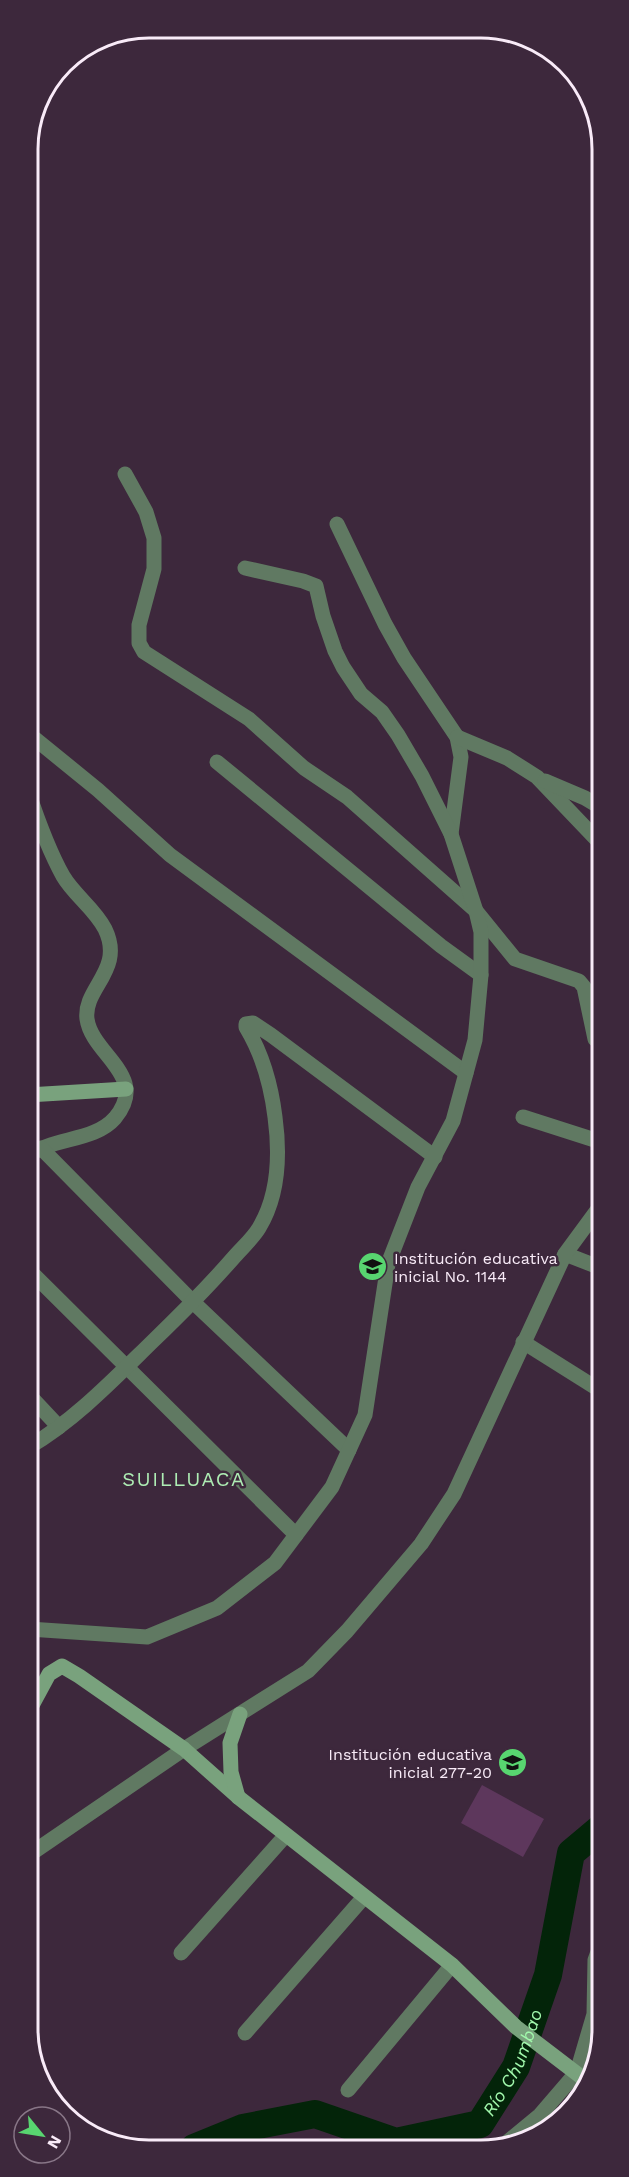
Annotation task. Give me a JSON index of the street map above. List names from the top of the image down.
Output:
{
  "districts": ["SUILLUACA"],
  "water": ["Río Chumbao"],
  "places": {
    "school or university": ["Institución educativa inicial No. 1144", "Institución educativa inicial 277-20"]
  },
  "north": "bottom right"
}
